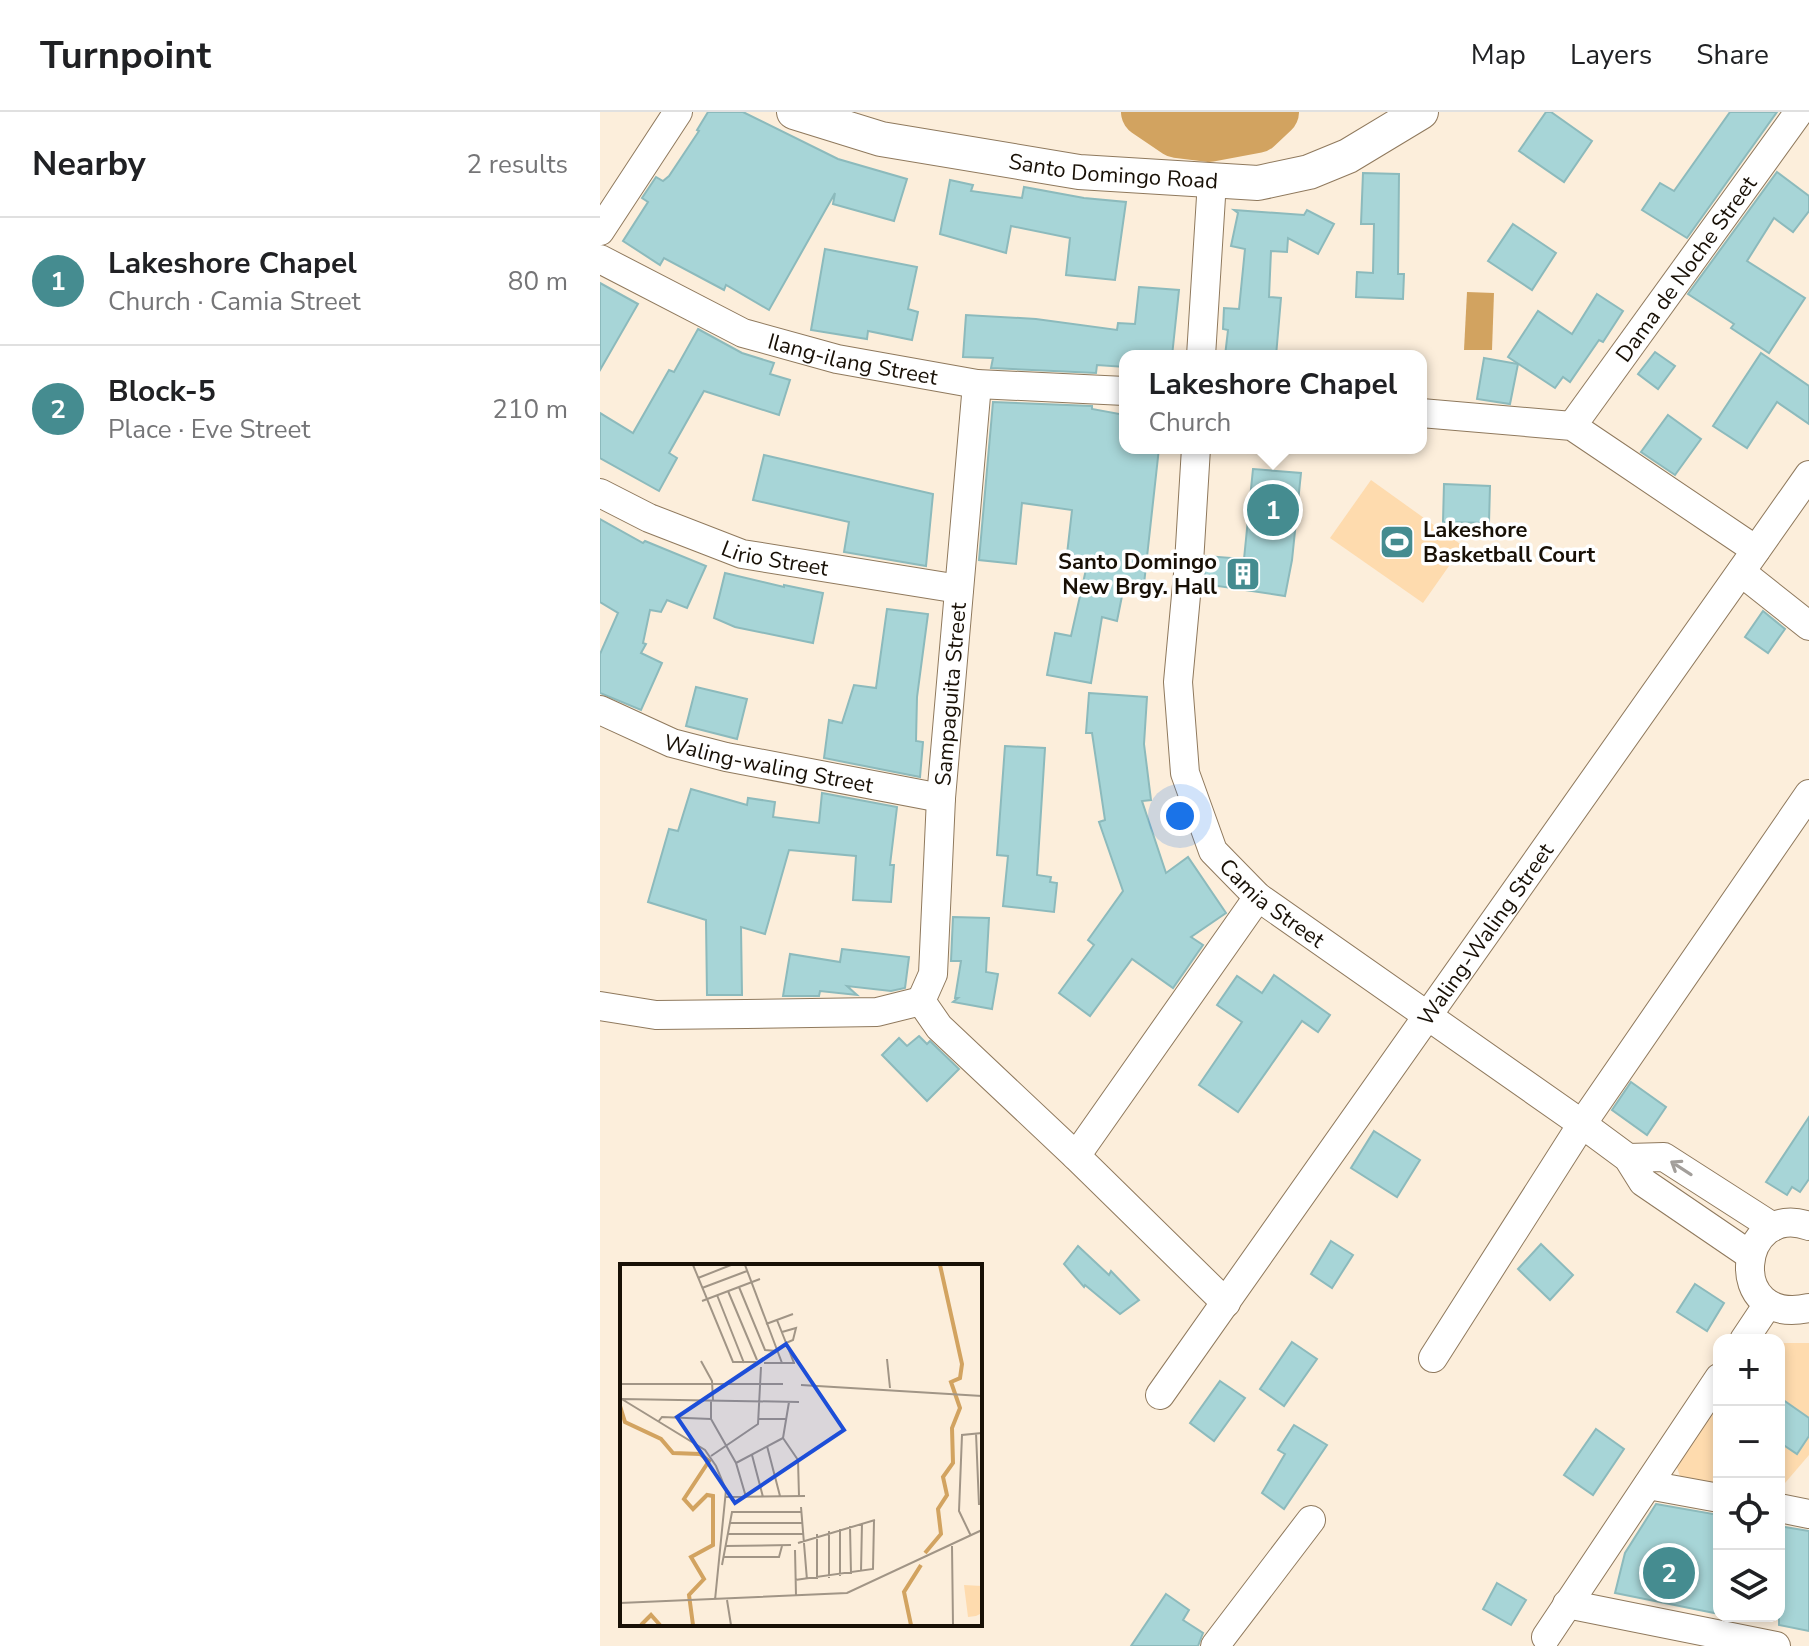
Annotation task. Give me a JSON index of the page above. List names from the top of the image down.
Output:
{
  "streets": {
    "street": [
      "Santo Domingo Road",
      "Dama de Noche Street",
      "Ilang-ilang Street",
      "Lirio Street",
      "Sampaguita Street",
      "Waling-waling Street",
      "Camia Street",
      "Waling-Waling Street"
    ]
  },
  "crossings": [
    ["Ilang-ilang Street", "Sampaguita Street"],
    ["Lirio Street", "Sampaguita Street"],
    ["Sampaguita Street", "Waling-waling Street"],
    ["Camia Street", "Waling-Waling Street"]
  ],
  "places": {
    "sports": ["Lakeshore Basketball Court"],
    "building": ["Santo Domingo New Brgy. Hall"]
  },
  "page": {
    "header": "Turnpoint",
    "nav": ["Map", "Layers", "Share"],
    "heading": ["Nearby", "2 results"],
    "list": [
      {
        "mark": "1",
        "name": "Lakeshore Chapel",
        "note": "Church · Camia Street",
        "value": "80 m"
      },
      {
        "mark": "2",
        "name": "Block-5",
        "note": "Place · Eve Street",
        "value": "210 m"
      }
    ],
    "popup": ["Lakeshore Chapel", "Church"],
    "pins": ["1", "2"],
    "map_buttons": ["+", "−"]
  }
}
